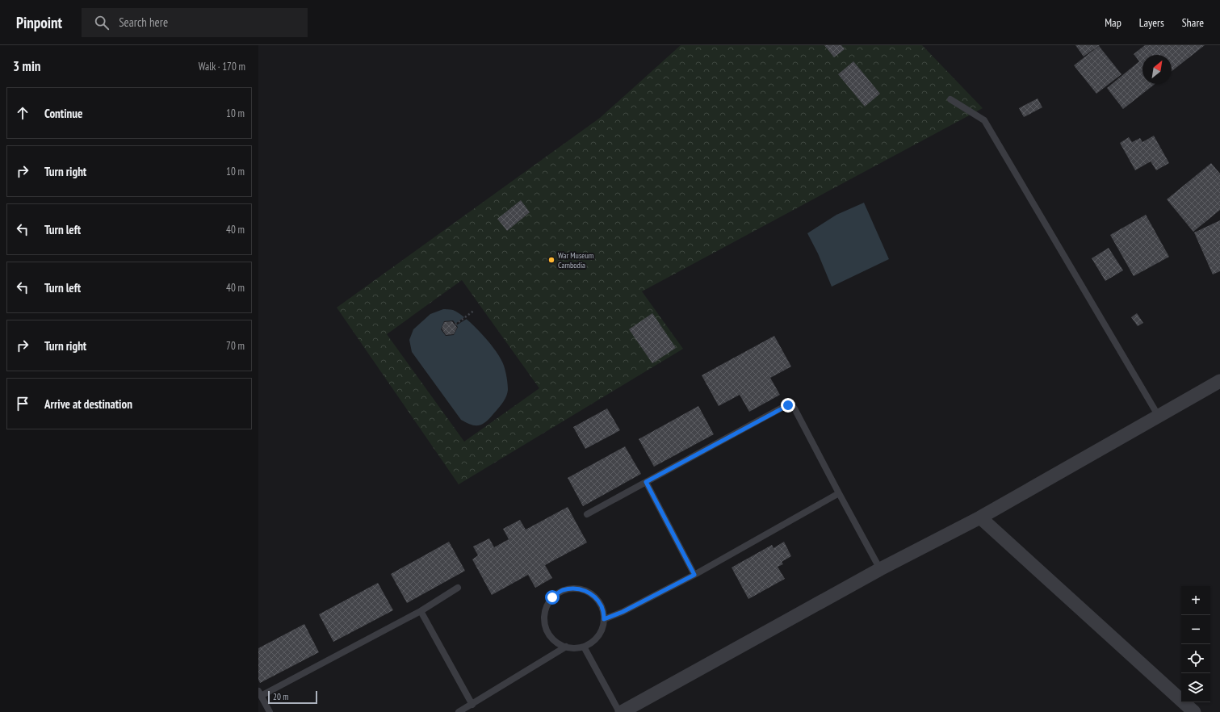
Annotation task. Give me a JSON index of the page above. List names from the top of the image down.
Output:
{
  "places": ["War Museum Cambodia"],
  "scale_bar": "20 m",
  "north": "top right",
  "page": {
    "header": "Pinpoint",
    "search": "Search here",
    "nav": ["Map", "Layers", "Share"],
    "heading": ["3 min", "Walk · 170 m"],
    "list": [
      ["Continue", "10 m"],
      ["Turn right", "10 m"],
      ["Turn left", "40 m"],
      ["Turn left", "40 m"],
      ["Turn right", "70 m"],
      "Arrive at destination"
    ],
    "map_buttons": ["+", "−"],
    "scale": "20 m"
  }
}
